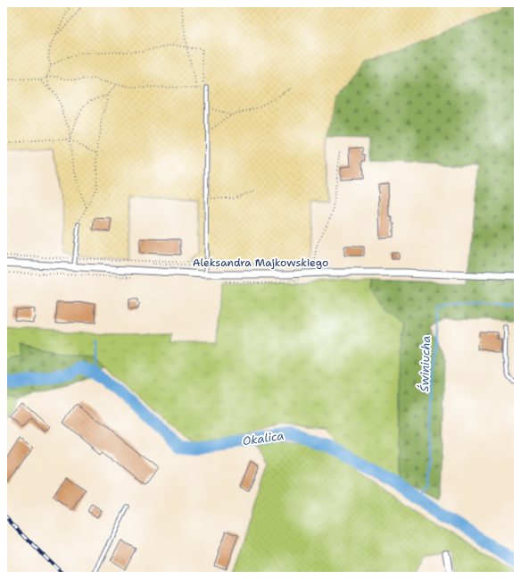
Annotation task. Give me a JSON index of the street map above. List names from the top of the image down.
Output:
{
  "streets": {
    "street": ["Aleksandra Majkowskiego"]
  },
  "water": ["Świniucha", "Okalica"]
}
